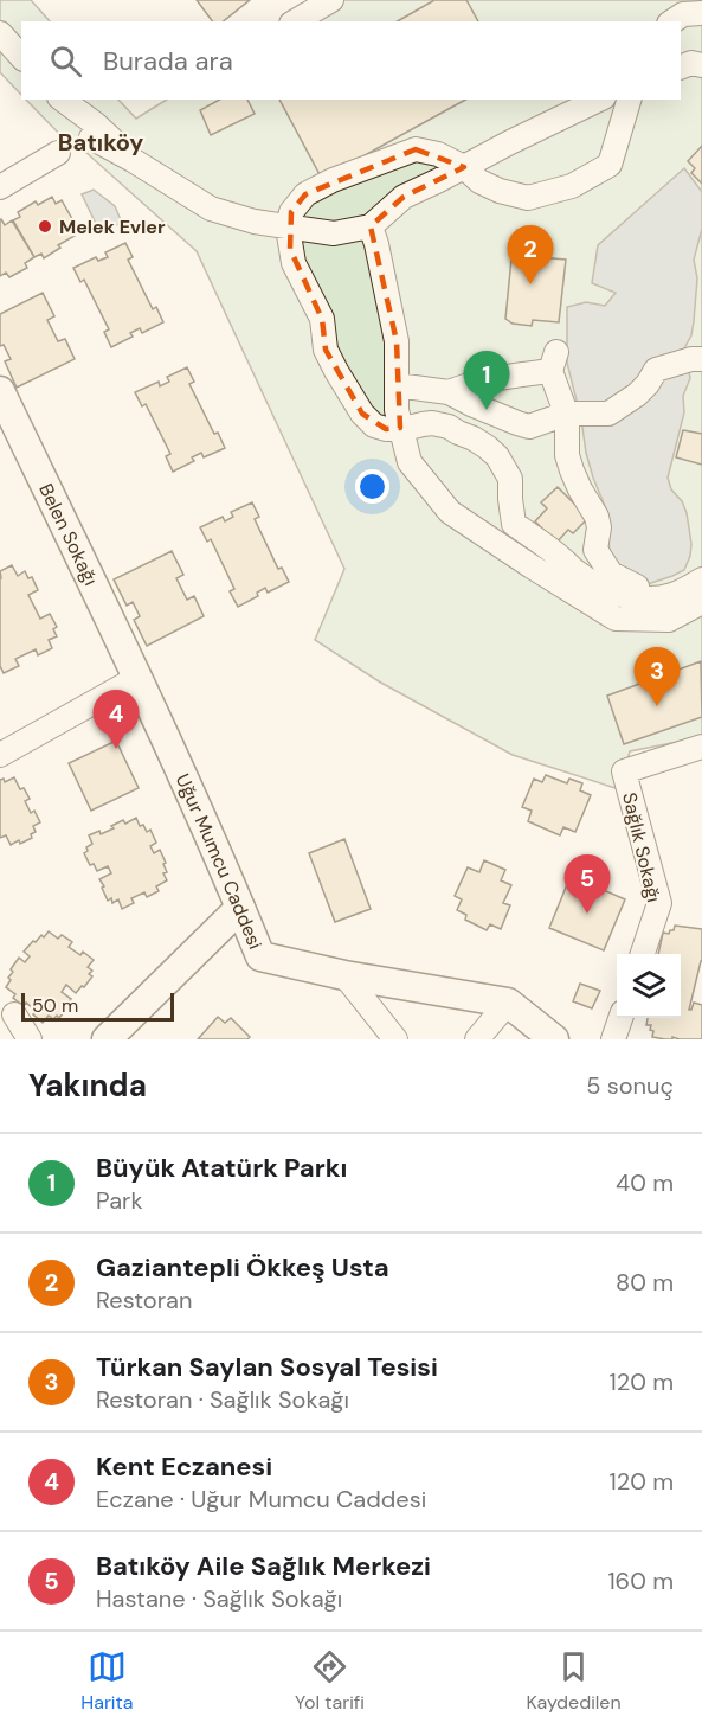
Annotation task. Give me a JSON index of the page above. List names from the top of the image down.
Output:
{
  "streets": {
    "main road": ["Belen Sokağı", "Uğur Mumcu Caddesi"],
    "street": ["Sağlık Sokağı"]
  },
  "crossings": [
    ["Belen Sokağı", "Uğur Mumcu Caddesi"]
  ],
  "districts": ["Batıköy"],
  "places": ["Melek Evler"],
  "scale_bar": "50 m",
  "page": {
    "search": "Burada ara",
    "pins": [
      "2",
      "1",
      "3",
      "4",
      "5"
    ],
    "scale": "50 m",
    "heading": ["Yakında", "5 sonuç"],
    "list": [
      {
        "mark": "1",
        "name": "Büyük Atatürk Parkı",
        "note": "Park",
        "value": "40 m"
      },
      {
        "mark": "2",
        "name": "Gaziantepli Ökkeş Usta",
        "note": "Restoran",
        "value": "80 m"
      },
      {
        "mark": "3",
        "name": "Türkan Saylan Sosyal Tesisi",
        "note": "Restoran · Sağlık Sokağı",
        "value": "120 m"
      },
      {
        "mark": "4",
        "name": "Kent Eczanesi",
        "note": "Eczane · Uğur Mumcu Caddesi",
        "value": "120 m"
      },
      {
        "mark": "5",
        "name": "Batıköy Aile Sağlık Merkezi",
        "note": "Hastane · Sağlık Sokağı",
        "value": "160 m"
      }
    ],
    "nav": ["Harita", "Yol tarifi", "Kaydedilen"]
  }
}
